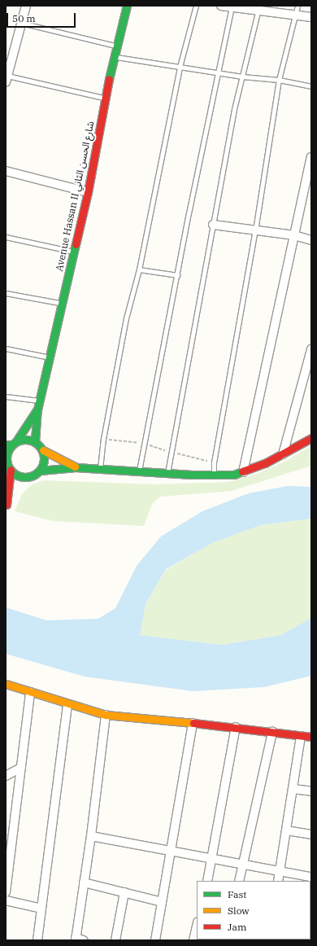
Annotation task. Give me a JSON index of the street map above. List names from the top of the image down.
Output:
{
  "streets": {
    "main road": ["Avenue Hassan II شارع الحسن الثاني"]
  },
  "legend": ["Fast", "Slow", "Jam"],
  "scale_bar": "50 m"
}
